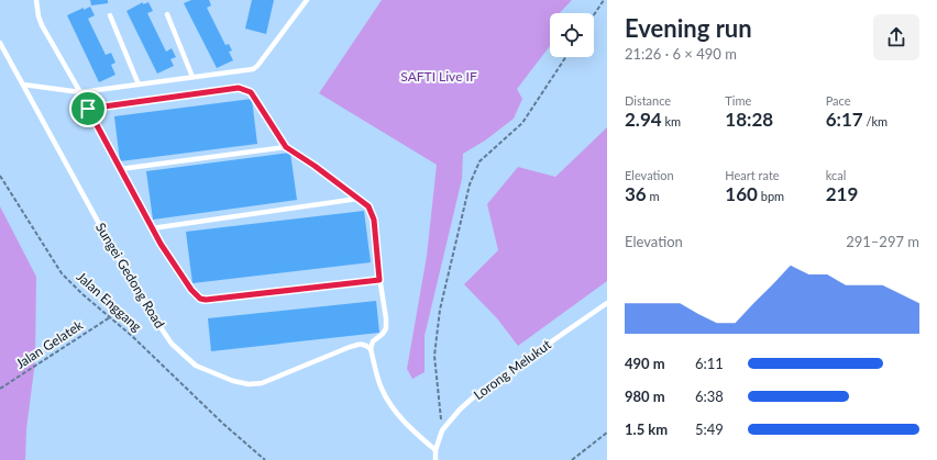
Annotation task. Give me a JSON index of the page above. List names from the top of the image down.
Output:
{
  "streets": {
    "lane": ["Sungei Gedong Road", "Lorong Melukut"],
    "path": ["Jalan Enggang", "Jalan Gelatek"]
  },
  "crossings": [
    ["Jalan Enggang", "Jalan Gelatek"]
  ],
  "parks": ["SAFTI Live IF"],
  "page": {
    "heading": ["Evening run", "21:26 · 6 × 490 m"],
    "stats": [
      ["Distance", "2.94 km"],
      ["Time", "18:28"],
      ["Pace", "6:17 /km"],
      ["Elevation", "36 m"],
      ["Heart rate", "160 bpm"],
      ["kcal", "219"]
    ],
    "chart": ["Elevation", "291–297 m"],
    "list": [
      {
        "name": "490 m",
        "note": "6:11"
      },
      {
        "name": "980 m",
        "note": "6:38"
      },
      {
        "name": "1.5 km",
        "note": "5:49"
      }
    ]
  }
}
